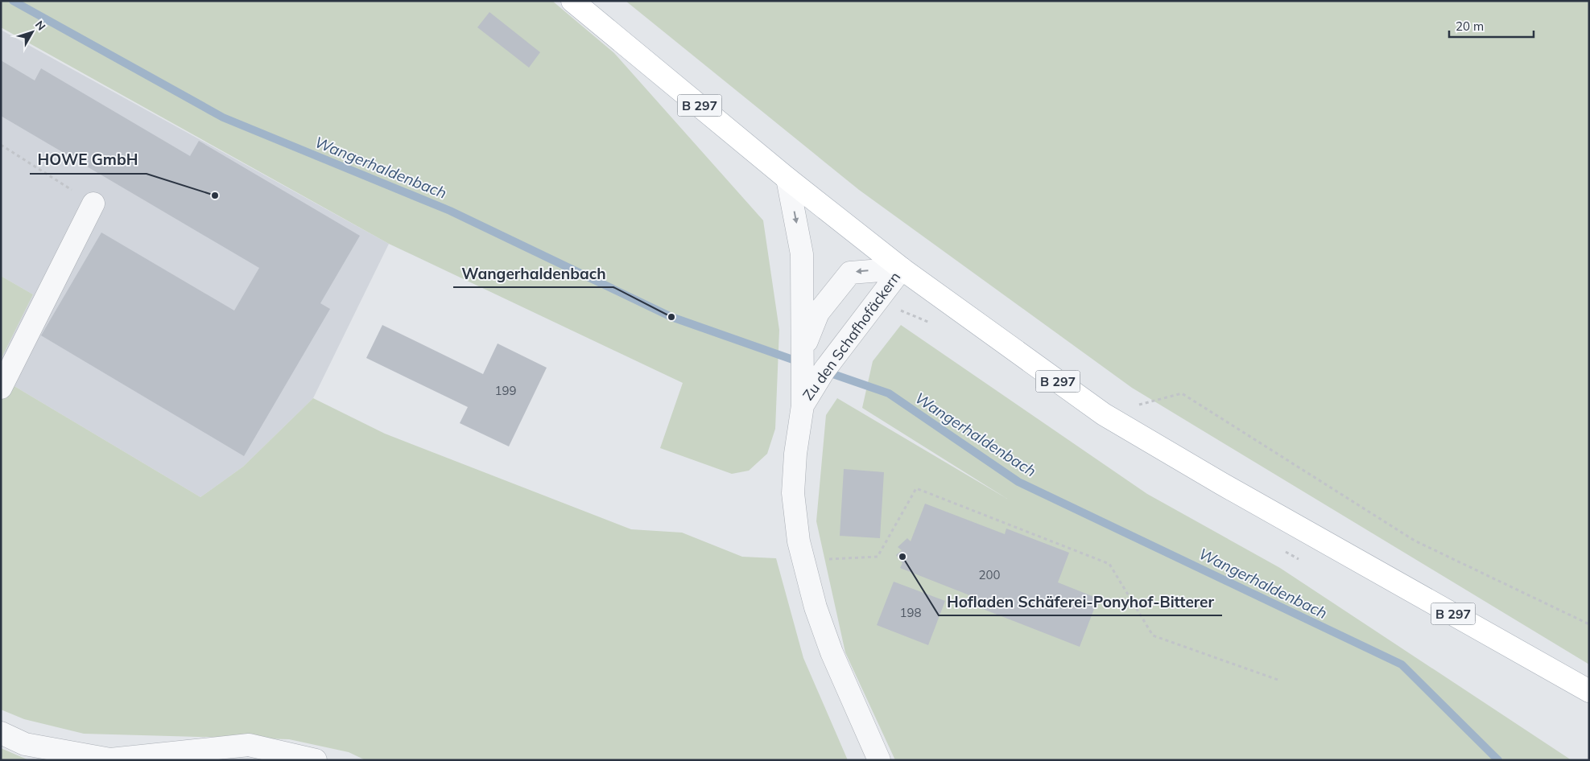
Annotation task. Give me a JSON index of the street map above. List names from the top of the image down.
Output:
{
  "streets": {
    "main road": ["B 297"],
    "street": ["Zu den Schafhofäckern"]
  },
  "crossings": [
    ["B 297", "Zu den Schafhofäckern"]
  ],
  "water": ["Wangerhaldenbach"],
  "places": ["HOWE GmbH", "Wangerhaldenbach", "Hofladen Schäferei-Ponyhof-Bitterer"],
  "house_numbers": ["199", "200", "198"],
  "scale_bar": "20 m",
  "north": "top right"
}
